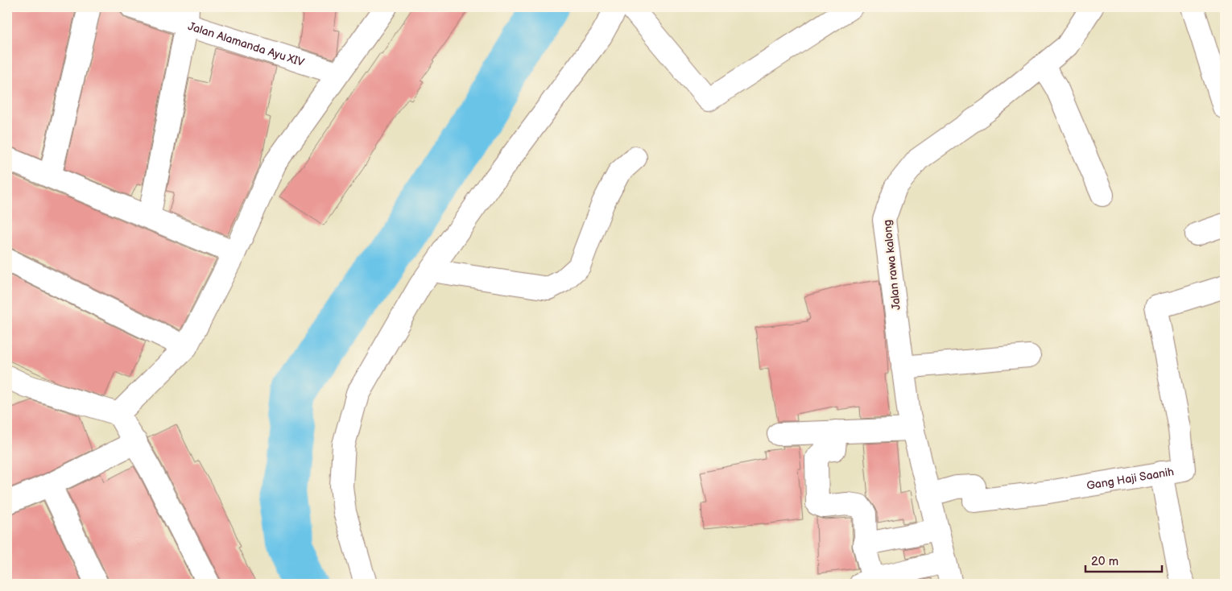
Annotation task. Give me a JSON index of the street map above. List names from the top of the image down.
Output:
{
  "streets": {
    "street": ["Jalan Alamanda Ayu XIV", "Jalan rawa kalong", "Gang Haji Saanih"]
  },
  "crossings": [
    ["Jalan rawa kalong", "Gang Haji Saanih"]
  ],
  "scale_bar": "20 m"
}
